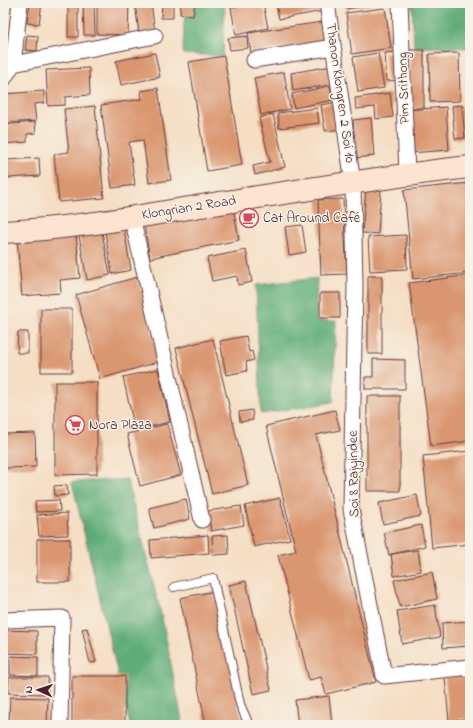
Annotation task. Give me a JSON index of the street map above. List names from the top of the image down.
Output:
{
  "streets": {
    "street": [
      "Pim Srithong",
      "Thanon Klongren 2 Soi 10",
      "Klongrian 2 Road",
      "Soi 8 Rajyindee"
    ]
  },
  "crossings": [
    ["Pim Srithong", "Klongrian 2 Road"],
    ["Thanon Klongren 2 Soi 10", "Klongrian 2 Road"],
    ["Thanon Klongren 2 Soi 10", "Soi 8 Rajyindee"],
    ["Klongrian 2 Road", "Soi 8 Rajyindee"]
  ],
  "places": {
    "cafe": ["Cat Around Café"],
    "supermarket": ["Nora Plaza"]
  },
  "north": "left"
}
